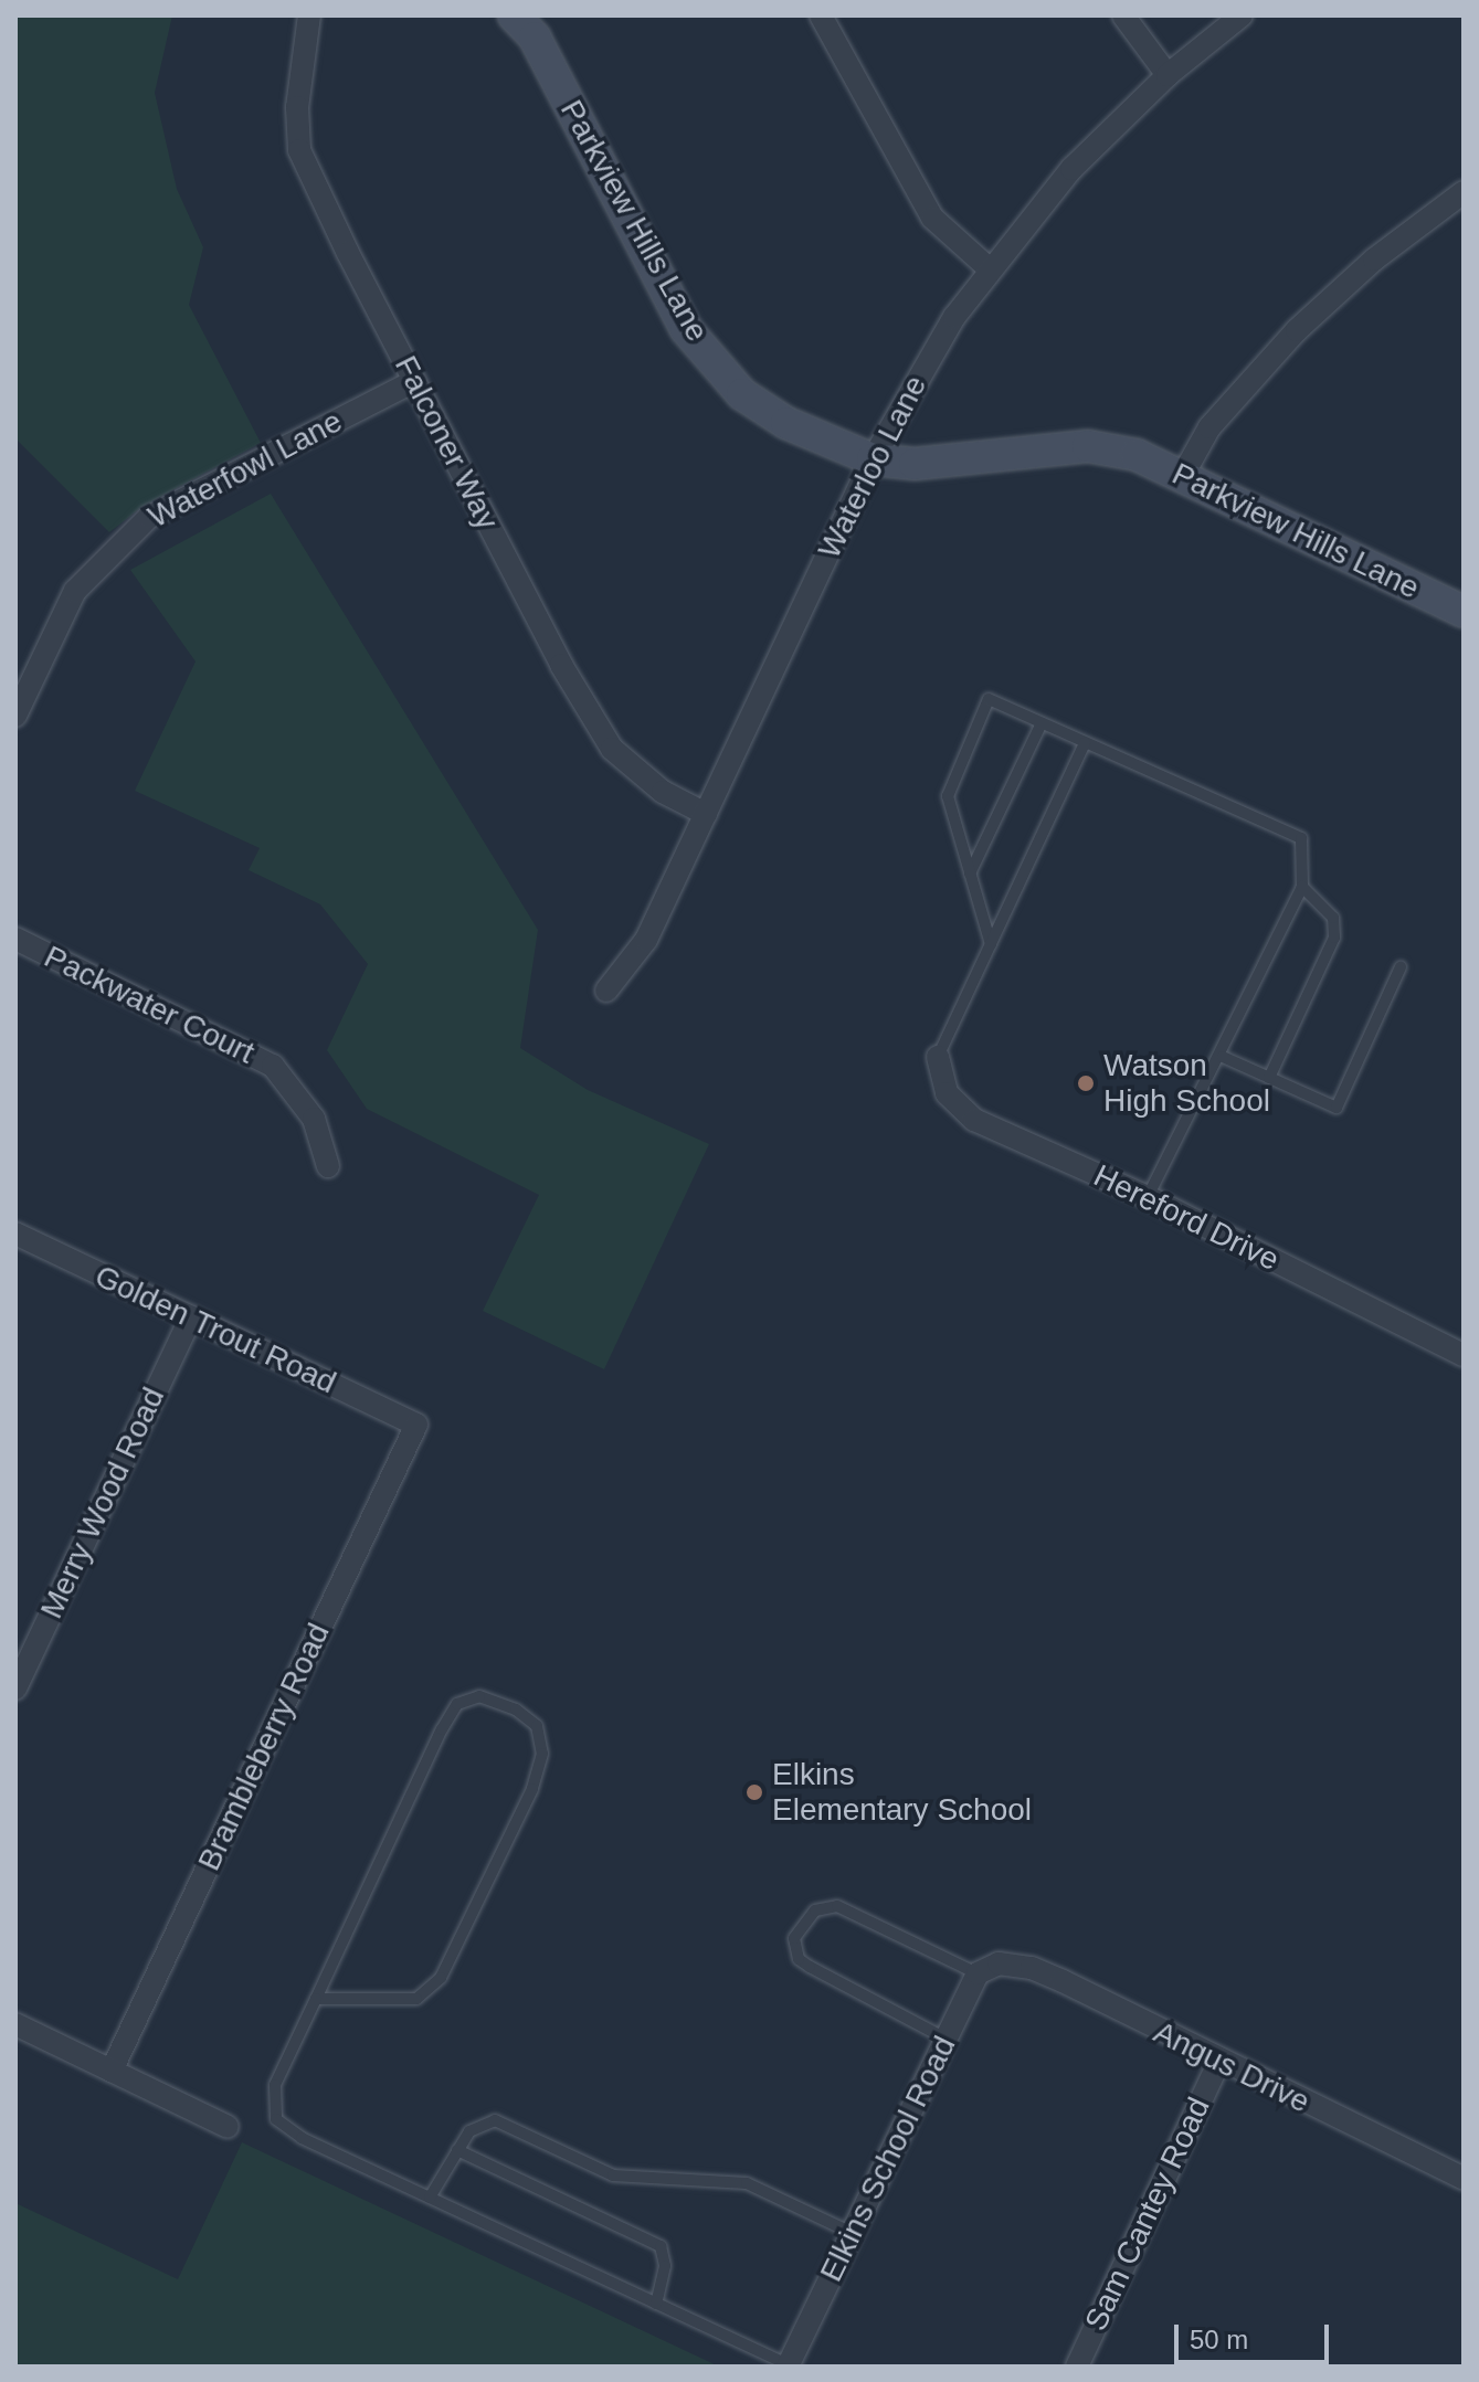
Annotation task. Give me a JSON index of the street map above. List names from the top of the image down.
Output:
{
  "streets": {
    "street": [
      "Parkview Hills Lane",
      "Falconer Way",
      "Waterloo Lane",
      "Waterfowl Lane",
      "Packwater Court",
      "Hereford Drive",
      "Golden Trout Road",
      "Merry Wood Road",
      "Brambleberry Road",
      "Angus Drive",
      "Elkins School Road",
      "Sam Cantey Road"
    ]
  },
  "crossings": [
    ["Parkview Hills Lane", "Waterloo Lane"],
    ["Falconer Way", "Waterloo Lane"],
    ["Falconer Way", "Waterfowl Lane"],
    ["Golden Trout Road", "Merry Wood Road"],
    ["Golden Trout Road", "Brambleberry Road"],
    ["Angus Drive", "Elkins School Road"],
    ["Angus Drive", "Sam Cantey Road"]
  ],
  "places": ["Watson High School", "Elkins Elementary School"],
  "scale_bar": "50 m"
}
